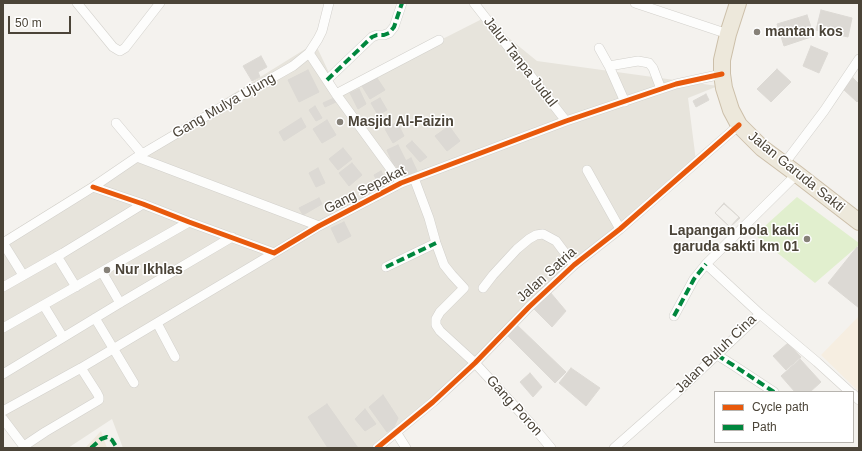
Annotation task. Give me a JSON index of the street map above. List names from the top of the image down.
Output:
{
  "streets": {
    "highway": ["Jalan Garuda Sakti"],
    "street": [
      "Jalur Tanpa Judul",
      "Gang Mulya Ujung",
      "Gang Sepakat",
      "Jalan Satria",
      "Jalan Buluh Cina",
      "Gang Poron"
    ]
  },
  "crossings": [
    ["Jalur Tanpa Judul", "Gang Sepakat"],
    ["Gang Mulya Ujung", "Gang Sepakat"],
    ["Jalan Garuda Sakti", "Gang Sepakat"],
    ["Jalan Garuda Sakti", "Jalan Satria"],
    ["Jalan Satria", "Gang Poron"]
  ],
  "places": [
    "mantan kos",
    "Masjid Al-Faizin",
    "Lapangan bola kaki garuda sakti km 01",
    "Nur Ikhlas"
  ],
  "legend": ["Cycle path", "Path"],
  "scale_bar": "50 m"
}
